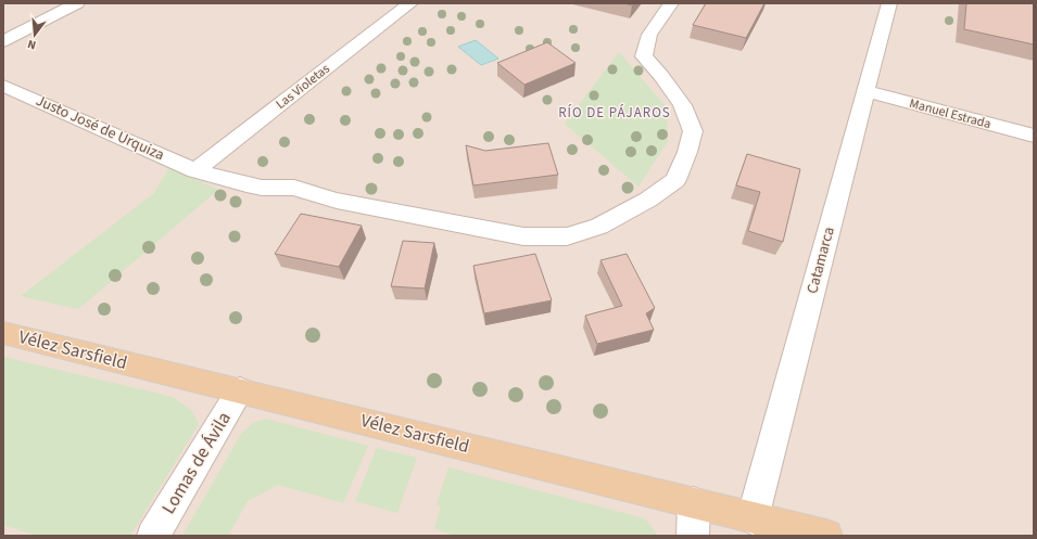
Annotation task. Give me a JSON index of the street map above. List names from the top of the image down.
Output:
{
  "streets": {
    "main road": ["Vélez Sarsfield"],
    "street": [
      "Las Violetas",
      "Manuel Estrada",
      "Justo José de Urquiza",
      "Catamarca",
      "Lomas de Ávila"
    ]
  },
  "crossings": [
    ["Las Violetas", "Justo José de Urquiza"],
    ["Manuel Estrada", "Catamarca"],
    ["Catamarca", "Vélez Sarsfield"],
    ["Vélez Sarsfield", "Lomas de Ávila"]
  ],
  "districts": ["RÍO DE PÁJAROS"],
  "north": "bottom"
}
